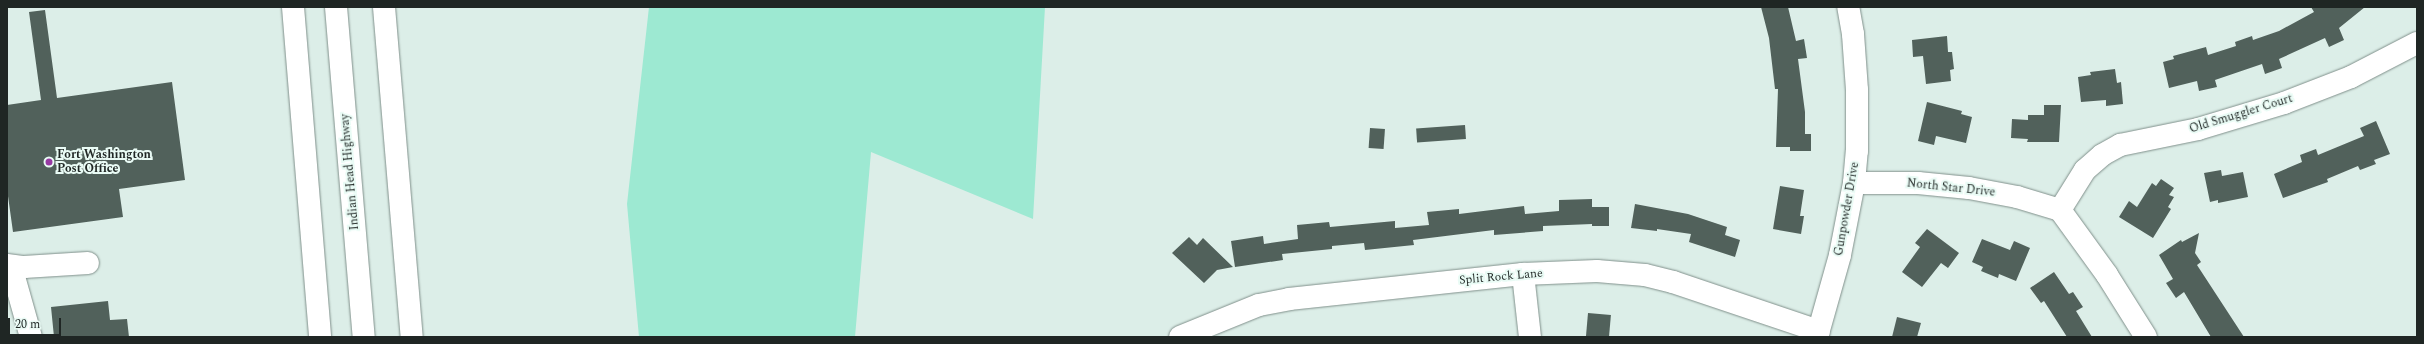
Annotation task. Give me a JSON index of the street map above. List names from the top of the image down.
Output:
{
  "streets": {
    "main road": [
      "Old Smuggler Court",
      "Indian Head Highway",
      "North Star Drive",
      "Gunpowder Drive",
      "Split Rock Lane"
    ]
  },
  "crossings": [
    ["Old Smuggler Court", "North Star Drive"],
    ["North Star Drive", "Gunpowder Drive"],
    ["Gunpowder Drive", "Split Rock Lane"]
  ],
  "places": ["Fort Washington Post Office"],
  "scale_bar": "20 m"
}
